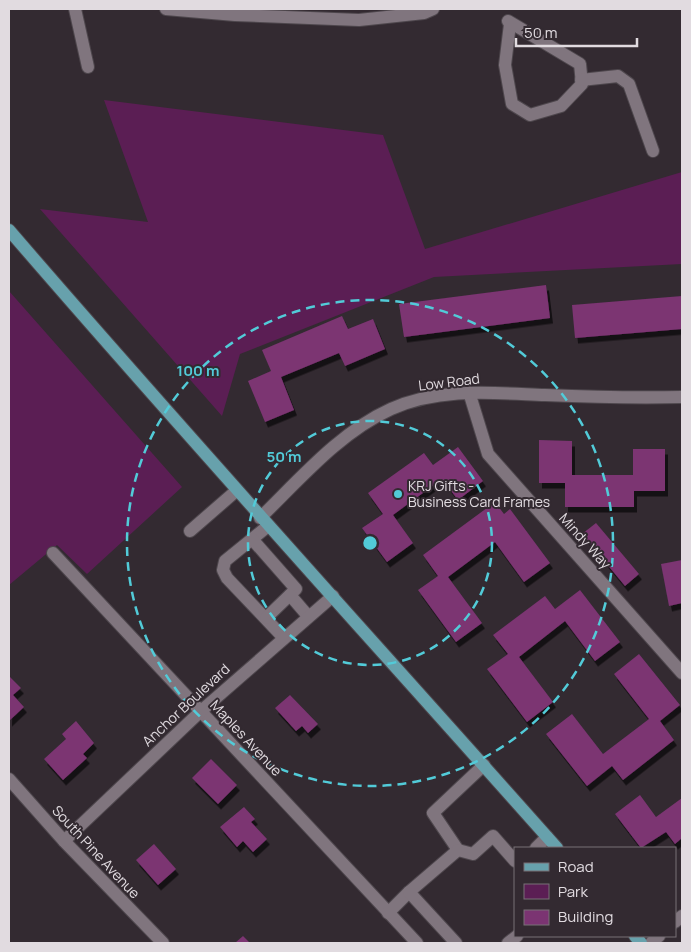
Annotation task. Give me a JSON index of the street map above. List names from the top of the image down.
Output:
{
  "streets": {
    "street": [
      "Low Road",
      "Mindy Way",
      "Anchor Boulevard",
      "Maples Avenue",
      "South Pine Avenue"
    ]
  },
  "crossings": [
    ["Low Road", "Mindy Way"],
    ["Anchor Boulevard", "Maples Avenue"],
    ["Anchor Boulevard", "South Pine Avenue"]
  ],
  "places": ["KRJ Gifts - Business Card Frames"],
  "legend": ["Road", "Park", "Building"],
  "scale_bar": "50 m",
  "rings": ["100 m", "50 m"]
}
